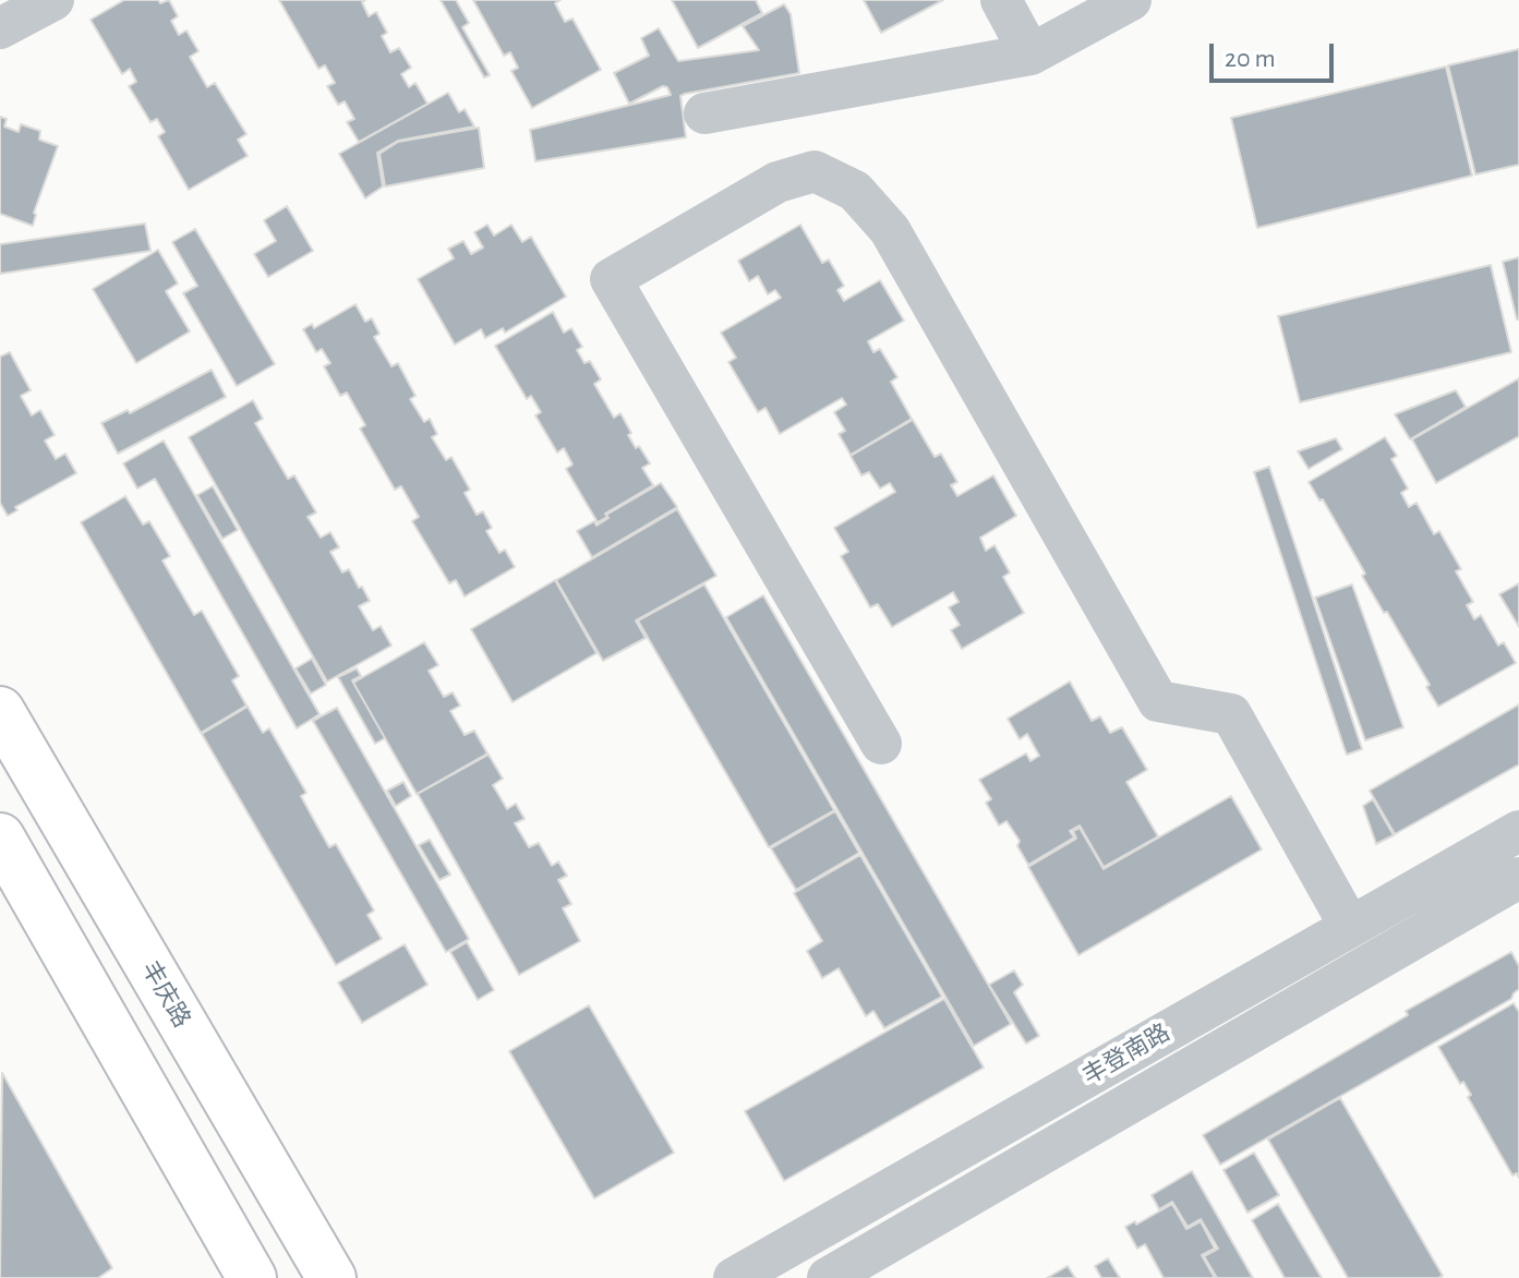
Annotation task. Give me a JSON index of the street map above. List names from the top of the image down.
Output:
{
  "streets": {
    "main road": ["丰庆路"],
    "street": ["丰登南路"]
  },
  "scale_bar": "20 m"
}
